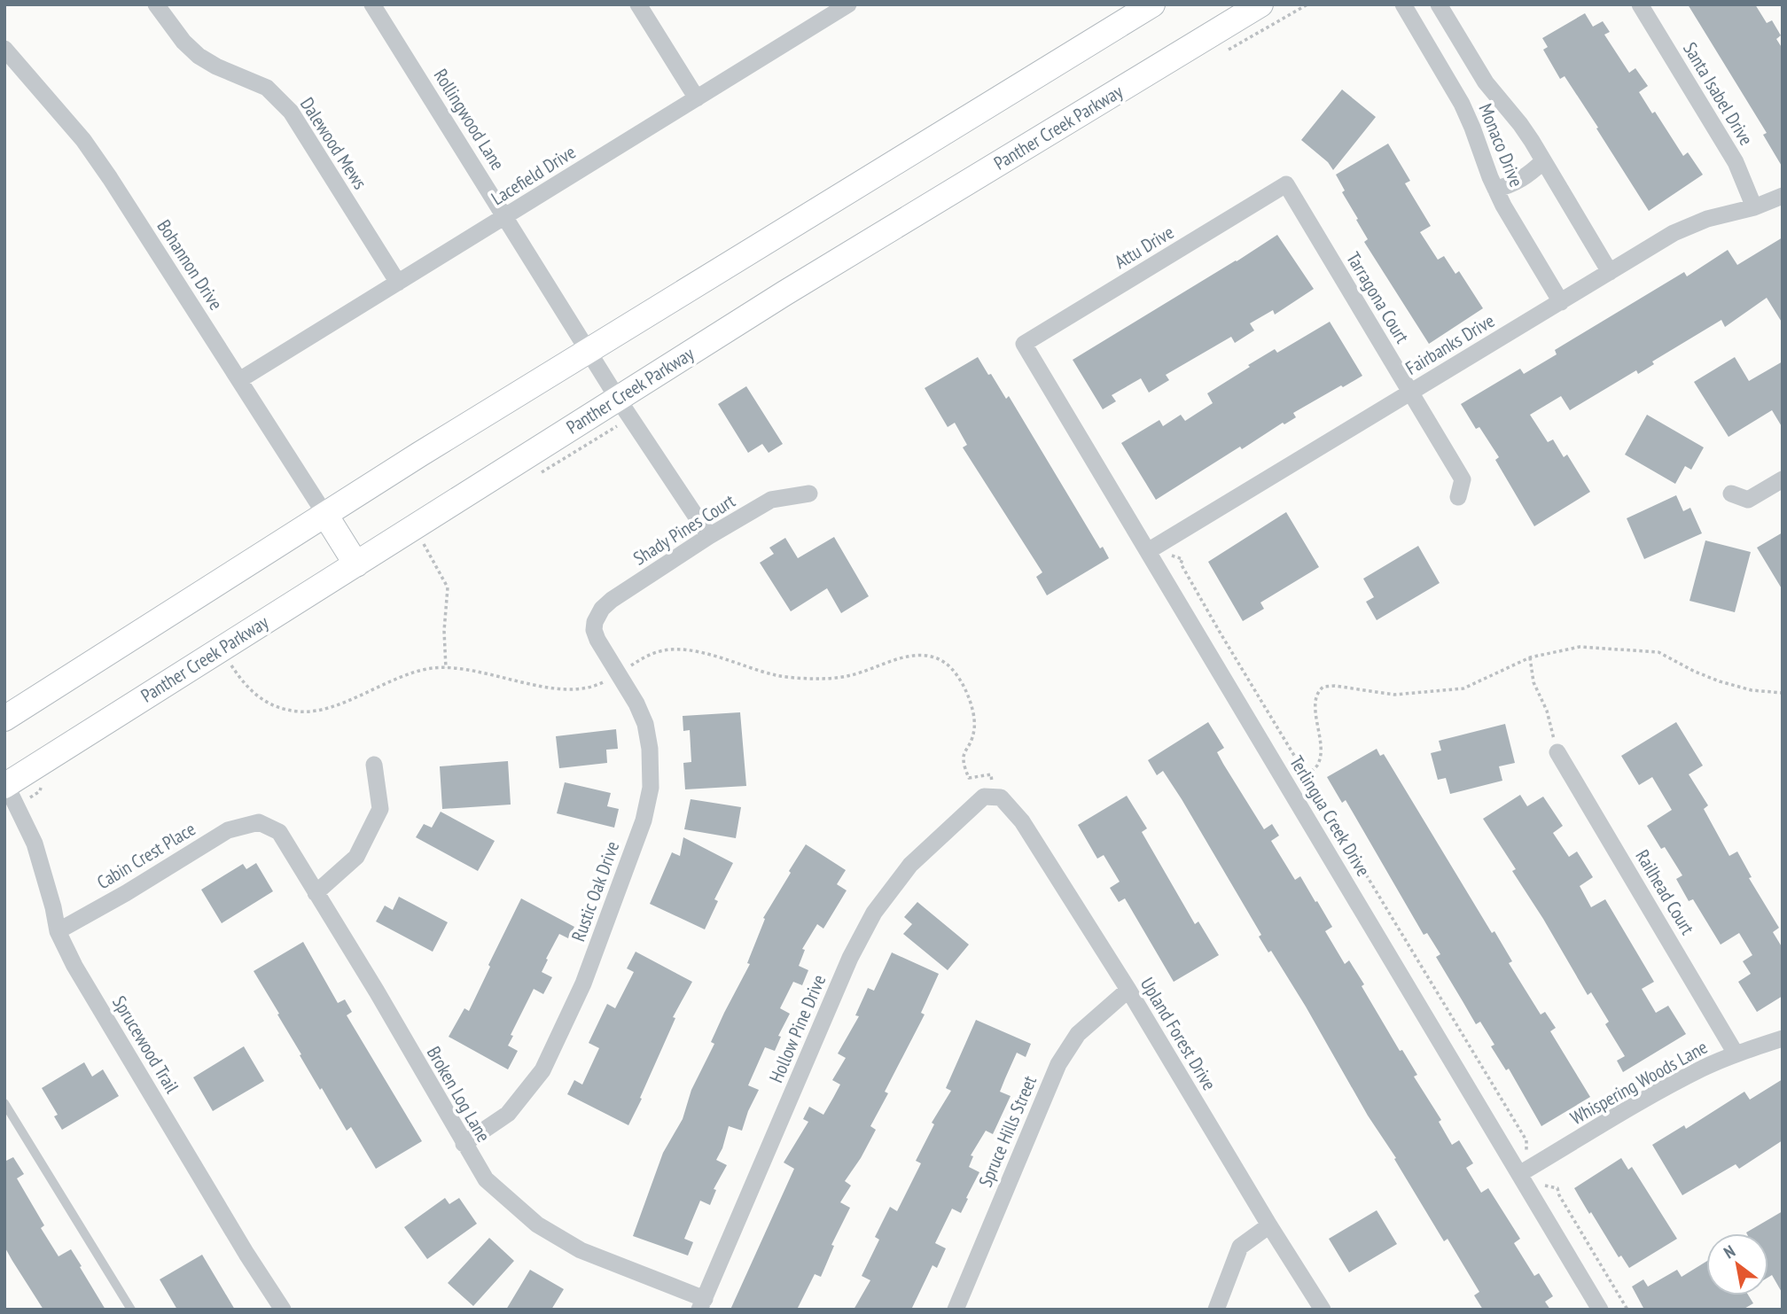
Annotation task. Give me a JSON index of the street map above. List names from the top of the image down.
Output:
{
  "streets": {
    "main road": ["Panther Creek Parkway"],
    "street": [
      "Santa Isabel Drive",
      "Rollingwood Lane",
      "Dalewood Mews",
      "Monaco Drive",
      "Lacefield Drive",
      "Attu Drive",
      "Bohannon Drive",
      "Tarragona Court",
      "Fairbanks Drive",
      "Shady Pines Court",
      "Terlingua Creek Drive",
      "Cabin Crest Place",
      "Rustic Oak Drive",
      "Railhead Court",
      "Hollow Pine Drive",
      "Upland Forest Drive",
      "Sprucewood Trail",
      "Whispering Woods Lane",
      "Broken Log Lane",
      "Spruce Hills Street"
    ]
  },
  "crossings": [
    ["Santa Isabel Drive", "Fairbanks Drive"],
    ["Rollingwood Lane", "Panther Creek Parkway"],
    ["Rollingwood Lane", "Lacefield Drive"],
    ["Rollingwood Lane", "Shady Pines Court"],
    ["Panther Creek Parkway", "Sprucewood Trail"],
    ["Dalewood Mews", "Lacefield Drive"],
    ["Monaco Drive", "Fairbanks Drive"],
    ["Lacefield Drive", "Bohannon Drive"],
    ["Attu Drive", "Tarragona Court"],
    ["Attu Drive", "Terlingua Creek Drive"],
    ["Tarragona Court", "Fairbanks Drive"],
    ["Fairbanks Drive", "Terlingua Creek Drive"],
    ["Shady Pines Court", "Rustic Oak Drive"],
    ["Terlingua Creek Drive", "Whispering Woods Lane"],
    ["Cabin Crest Place", "Sprucewood Trail"],
    ["Cabin Crest Place", "Broken Log Lane"],
    ["Rustic Oak Drive", "Broken Log Lane"],
    ["Railhead Court", "Whispering Woods Lane"],
    ["Hollow Pine Drive", "Upland Forest Drive"],
    ["Hollow Pine Drive", "Broken Log Lane"],
    ["Upland Forest Drive", "Spruce Hills Street"]
  ],
  "north": "top left"
}
